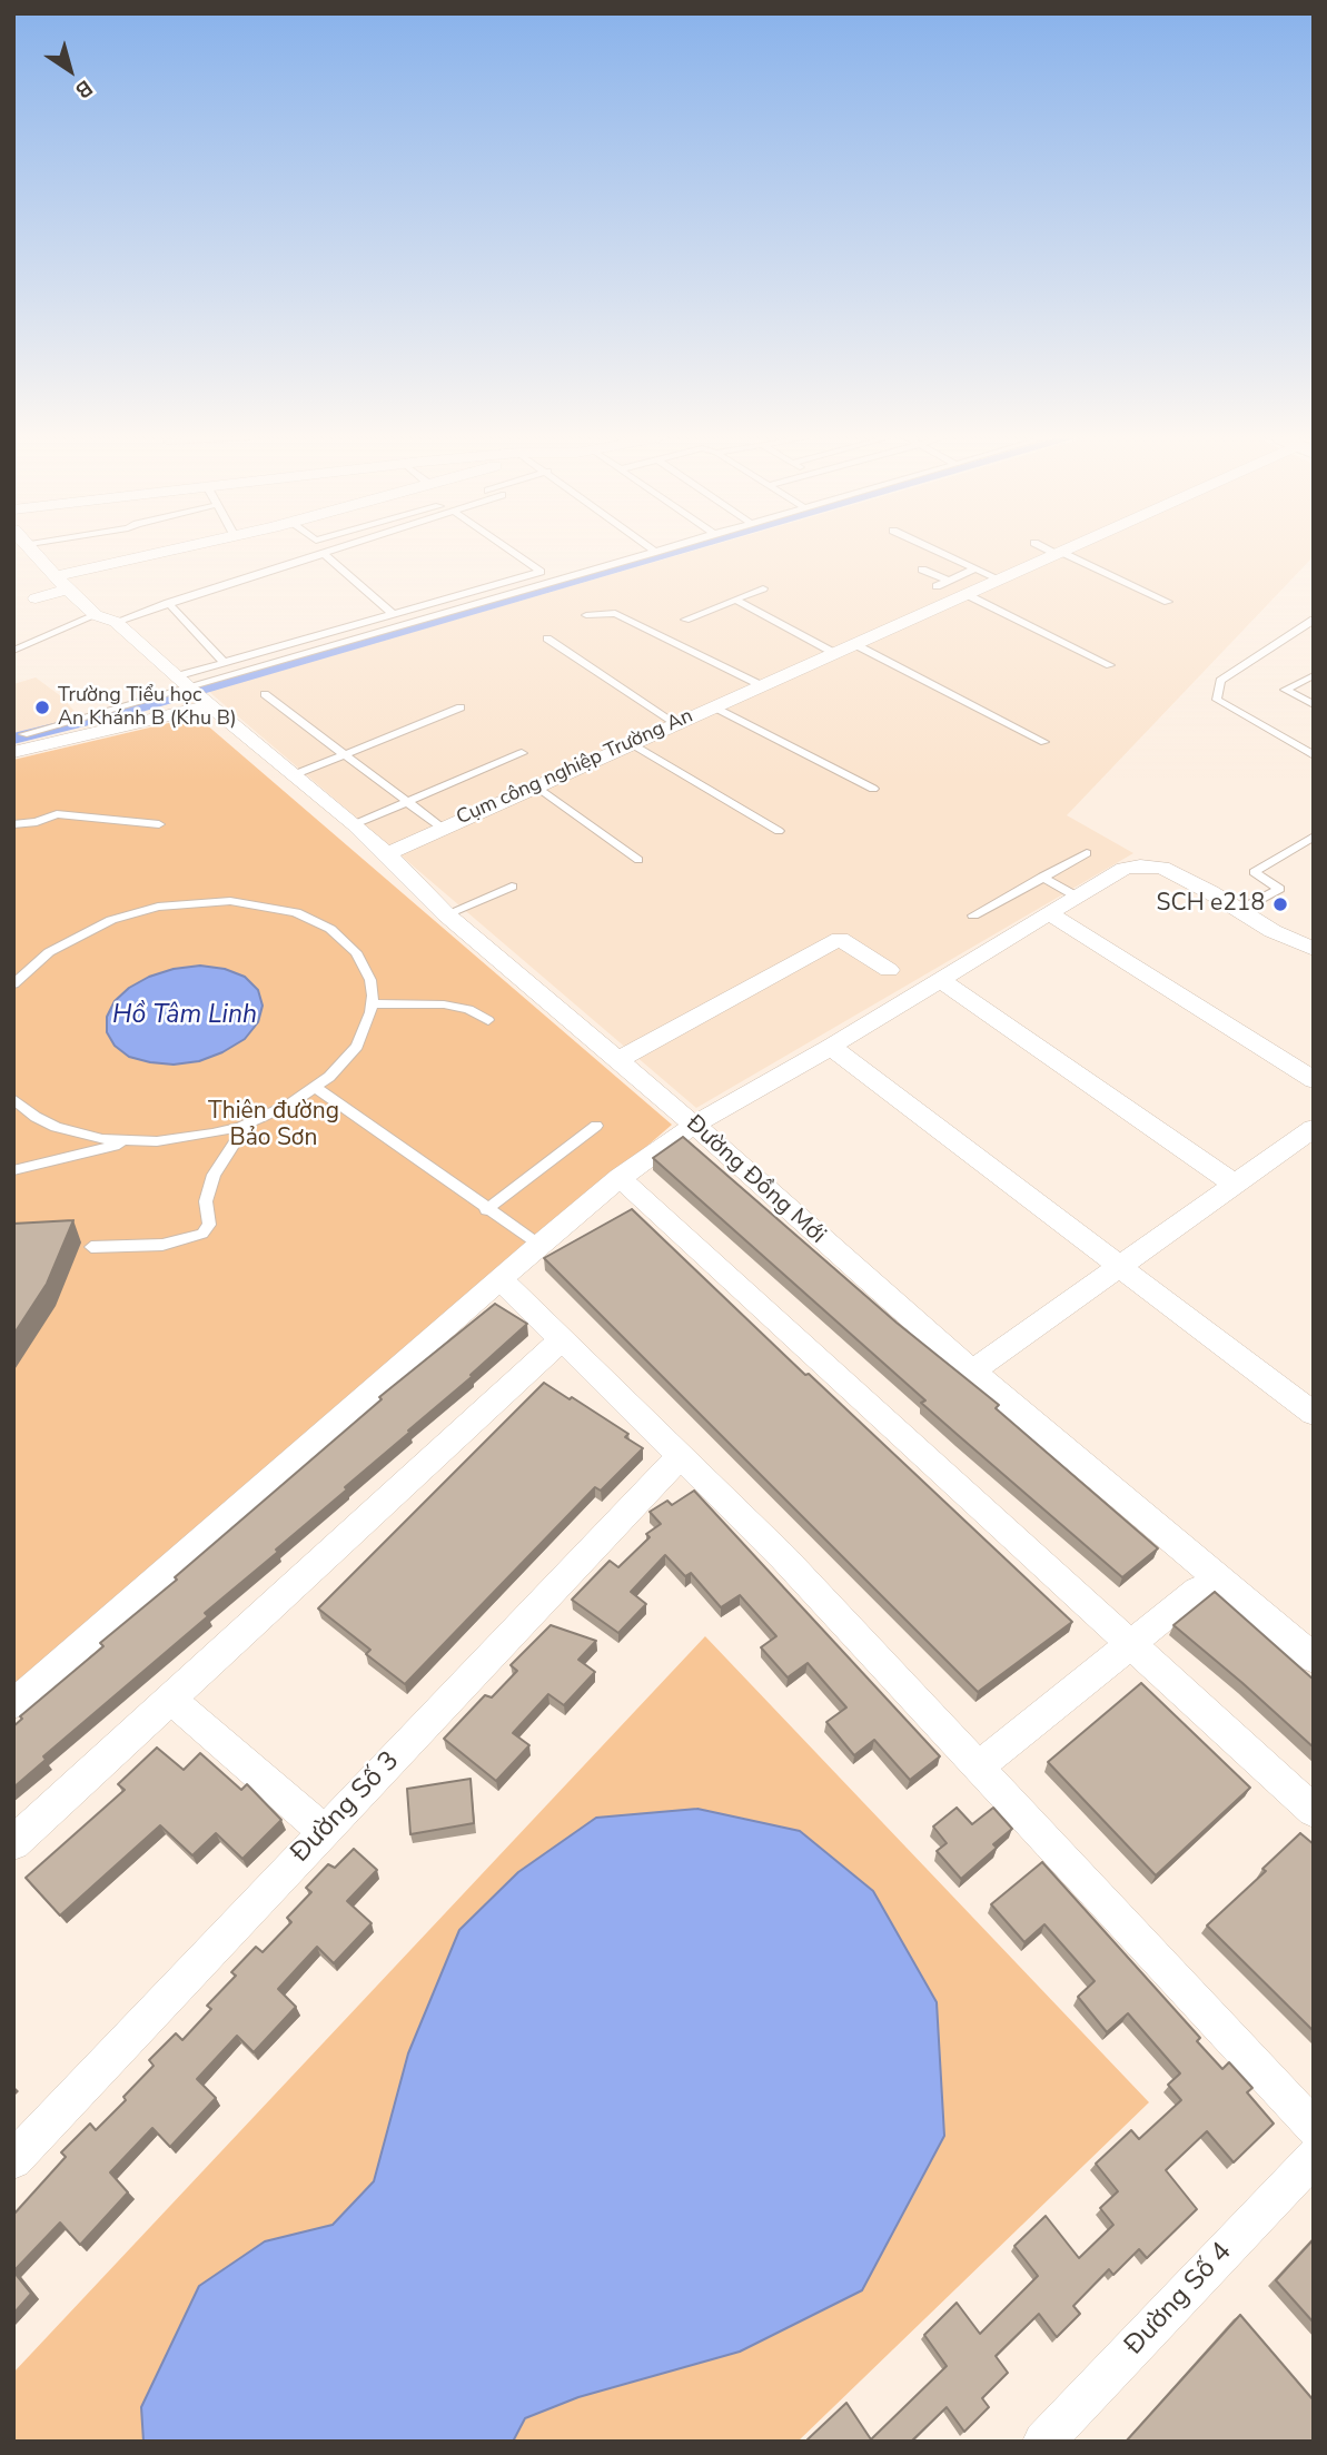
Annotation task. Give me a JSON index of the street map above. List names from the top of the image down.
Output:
{
  "streets": {
    "street": [
      "Cụm công nghiệp Trường An",
      "Đường Đồng Mới",
      "Đường Số 3",
      "Đường Số 4"
    ]
  },
  "crossings": [
    ["Cụm công nghiệp Trường An", "Đường Đồng Mới"]
  ],
  "water": ["Hồ Tâm Linh"],
  "parks": ["Thiên đường Bảo Sơn"],
  "places": ["Trường Tiểu học An Khánh B (Khu B)", "SCH e218"],
  "north": "bottom right"
}
